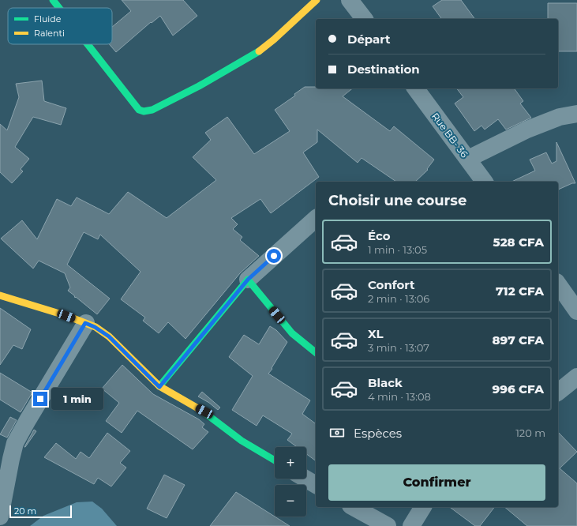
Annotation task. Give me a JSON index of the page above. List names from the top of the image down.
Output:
{
  "streets": {
    "street": ["Rue BB- 36"]
  },
  "legend": ["Fluide", "Ralenti"],
  "scale_bar": "20 m",
  "page": {
    "banner": ["Départ", "Destination"],
    "heading": "Choisir une course",
    "list": [
      {
        "name": "Éco",
        "note": "1 min · 13:05",
        "value": "528 CFA"
      },
      {
        "name": "Confort",
        "note": "2 min · 13:06",
        "value": "712 CFA"
      },
      {
        "name": "XL",
        "note": "3 min · 13:07",
        "value": "897 CFA"
      },
      {
        "name": "Black",
        "note": "4 min · 13:08",
        "value": "996 CFA"
      }
    ],
    "bubble": "1 min",
    "pay": ["Espèces", "120 m"],
    "map_buttons": ["+", "−"],
    "buttons": "Confirmer",
    "scale": "20 m"
  }
}
